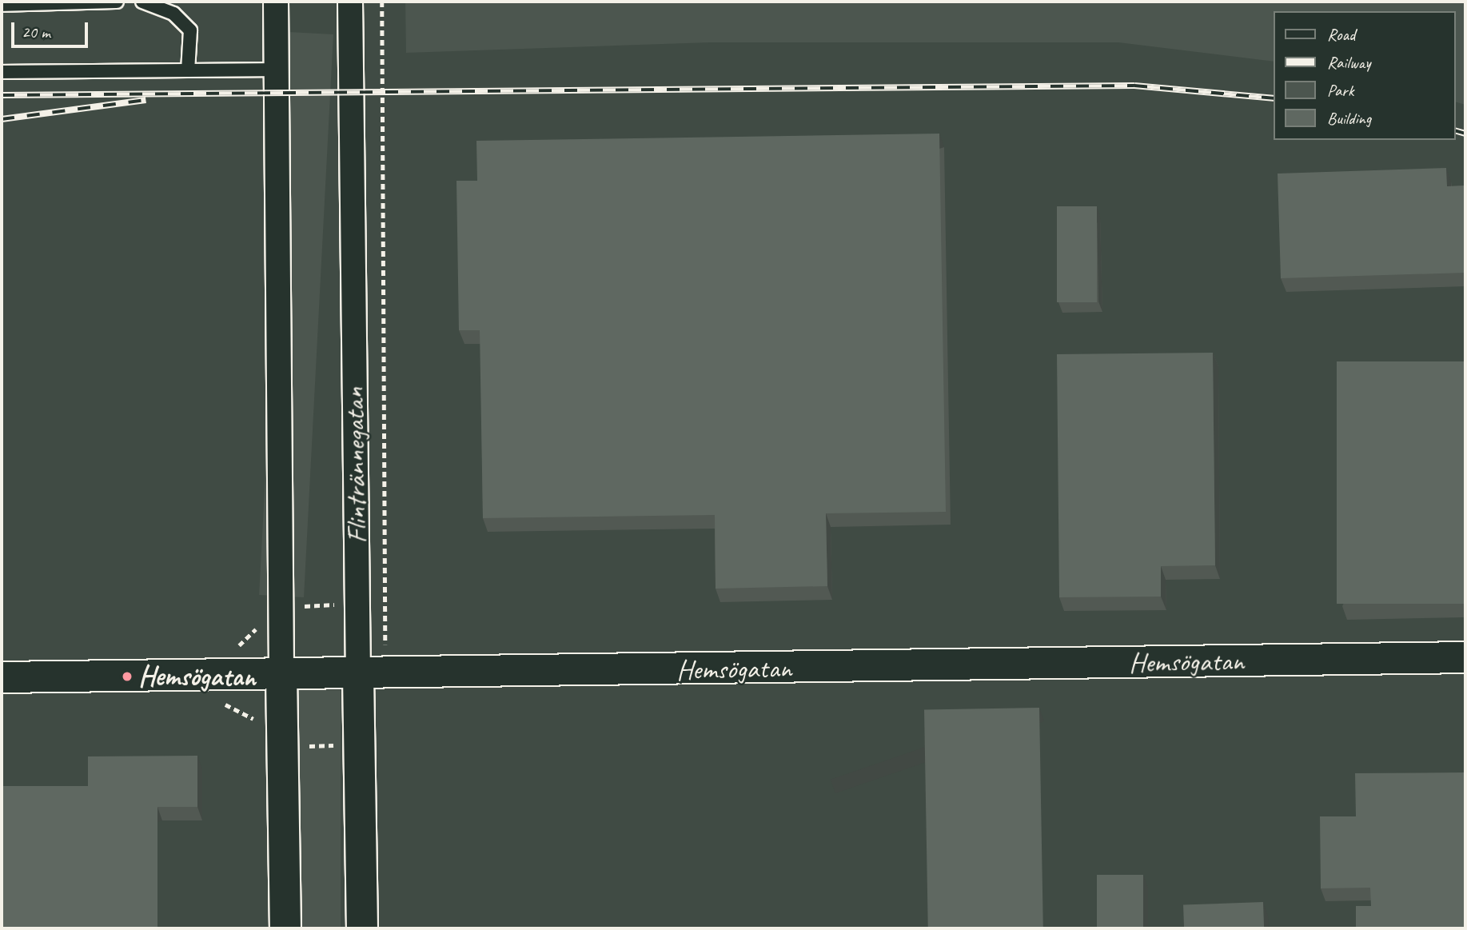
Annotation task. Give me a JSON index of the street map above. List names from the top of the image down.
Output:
{
  "streets": {
    "street": ["Flintrännegatan", "Hemsögatan"]
  },
  "crossings": [
    ["Flintrännegatan", "Hemsögatan"]
  ],
  "places": ["Hemsögatan"],
  "legend": [
    "Road",
    "Railway",
    "Park",
    "Building"
  ],
  "scale_bar": "20 m"
}
